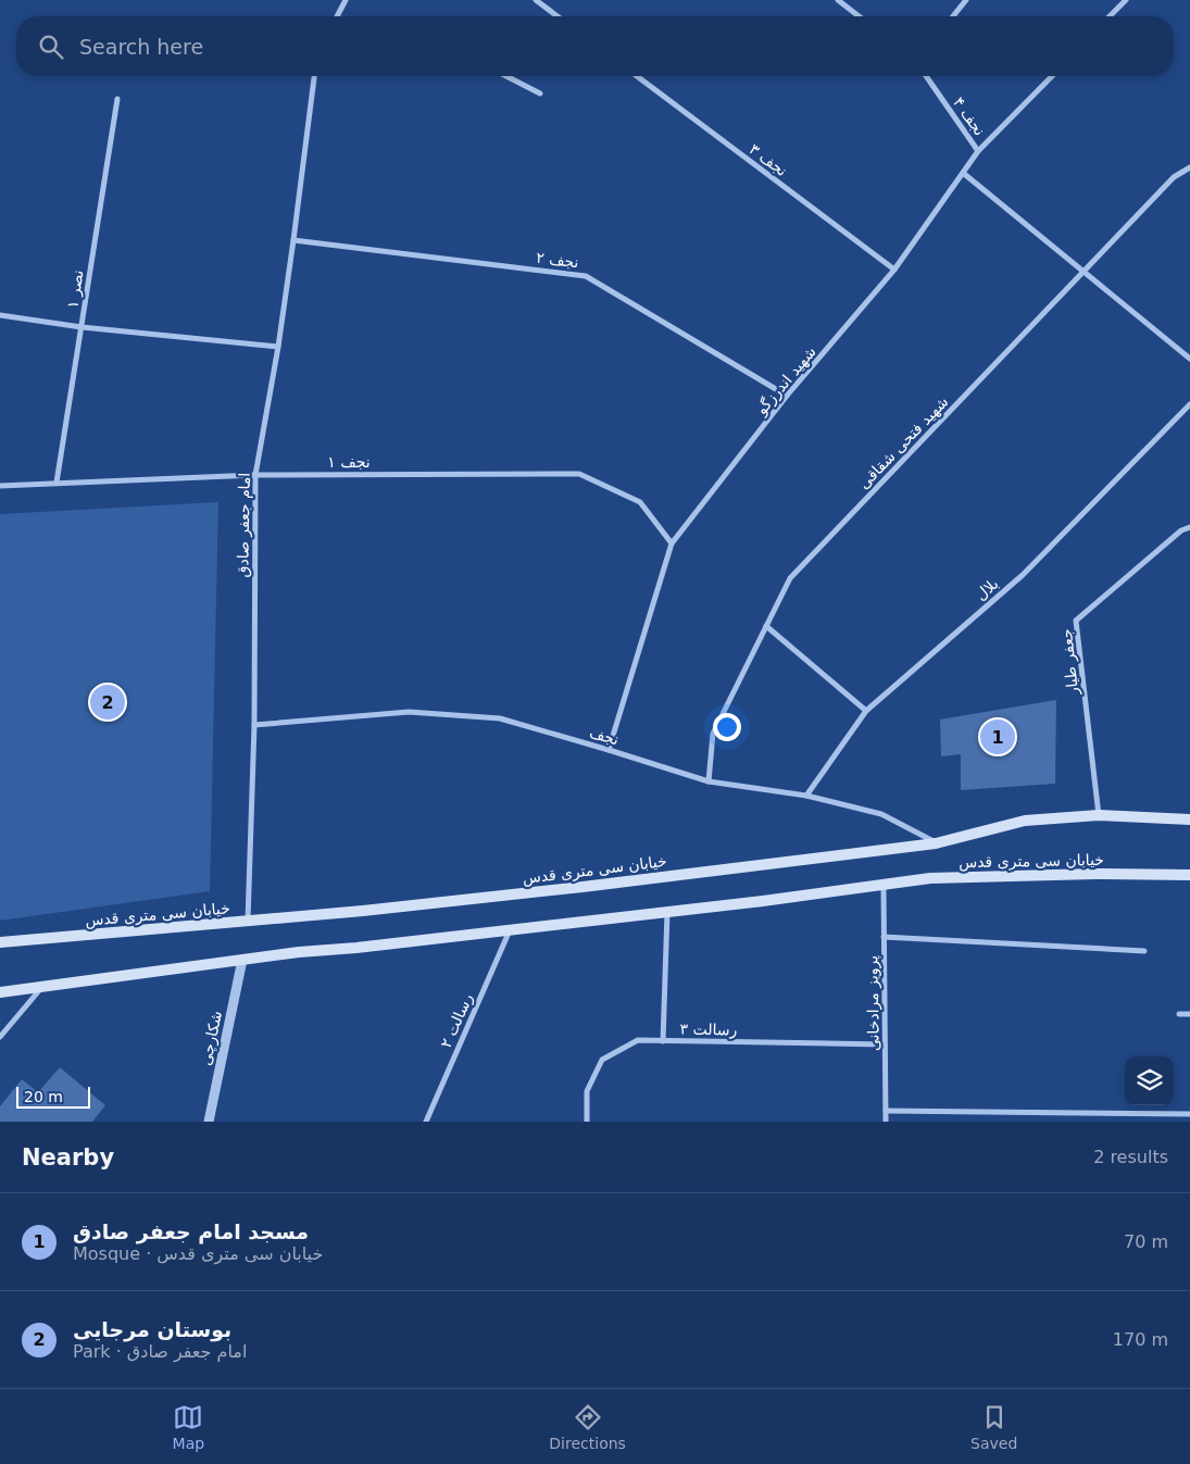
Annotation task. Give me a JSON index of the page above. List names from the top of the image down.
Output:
{
  "streets": {
    "main road": ["خیابان سی متری قدس"],
    "street": [
      "نجف ۴",
      "نجف ۳",
      "نجف ۲",
      "نصر ۱",
      "شهید اندرزگو",
      "شهید فتحی شقاقی",
      "نجف ۱",
      "امام جعفر صادق",
      "بلال",
      "جعفر طیار",
      "نجف",
      "پرویز مرادخانی",
      "رسالت ۲",
      "رسالت ۳",
      "شکارچی"
    ]
  },
  "crossings": [
    ["نجف ۴", "شهید اندرزگو"],
    ["نجف ۳", "شهید اندرزگو"],
    ["نجف ۲", "شهید اندرزگو"],
    ["نجف ۲", "امام جعفر صادق"],
    ["نصر ۱", "نجف ۱"],
    ["شهید اندرزگو", "نجف ۱"],
    ["شهید اندرزگو", "نجف"],
    ["شهید فتحی شقاقی", "نجف"],
    ["نجف ۱", "امام جعفر صادق"],
    ["امام جعفر صادق", "نجف"],
    ["امام جعفر صادق", "خیابان سی متری قدس"],
    ["بلال", "نجف"],
    ["جعفر طیار", "خیابان سی متری قدس"],
    ["نجف", "خیابان سی متری قدس"],
    ["خیابان سی متری قدس", "پرویز مرادخانی"],
    ["خیابان سی متری قدس", "رسالت ۲"],
    ["خیابان سی متری قدس", "شکارچی"],
    ["پرویز مرادخانی", "رسالت ۳"]
  ],
  "scale_bar": "20 m",
  "page": {
    "search": "Search here",
    "pins": ["2", "1"],
    "scale": "20 m",
    "heading": ["Nearby", "2 results"],
    "list": [
      {
        "mark": "1",
        "name": "مسجد امام جعفر صادق",
        "note": "Mosque · خیابان سی متری قدس",
        "value": "70 m"
      },
      {
        "mark": "2",
        "name": "بوستان مرجایی",
        "note": "Park · امام جعفر صادق",
        "value": "170 m"
      }
    ],
    "nav": ["Map", "Directions", "Saved"]
  }
}
